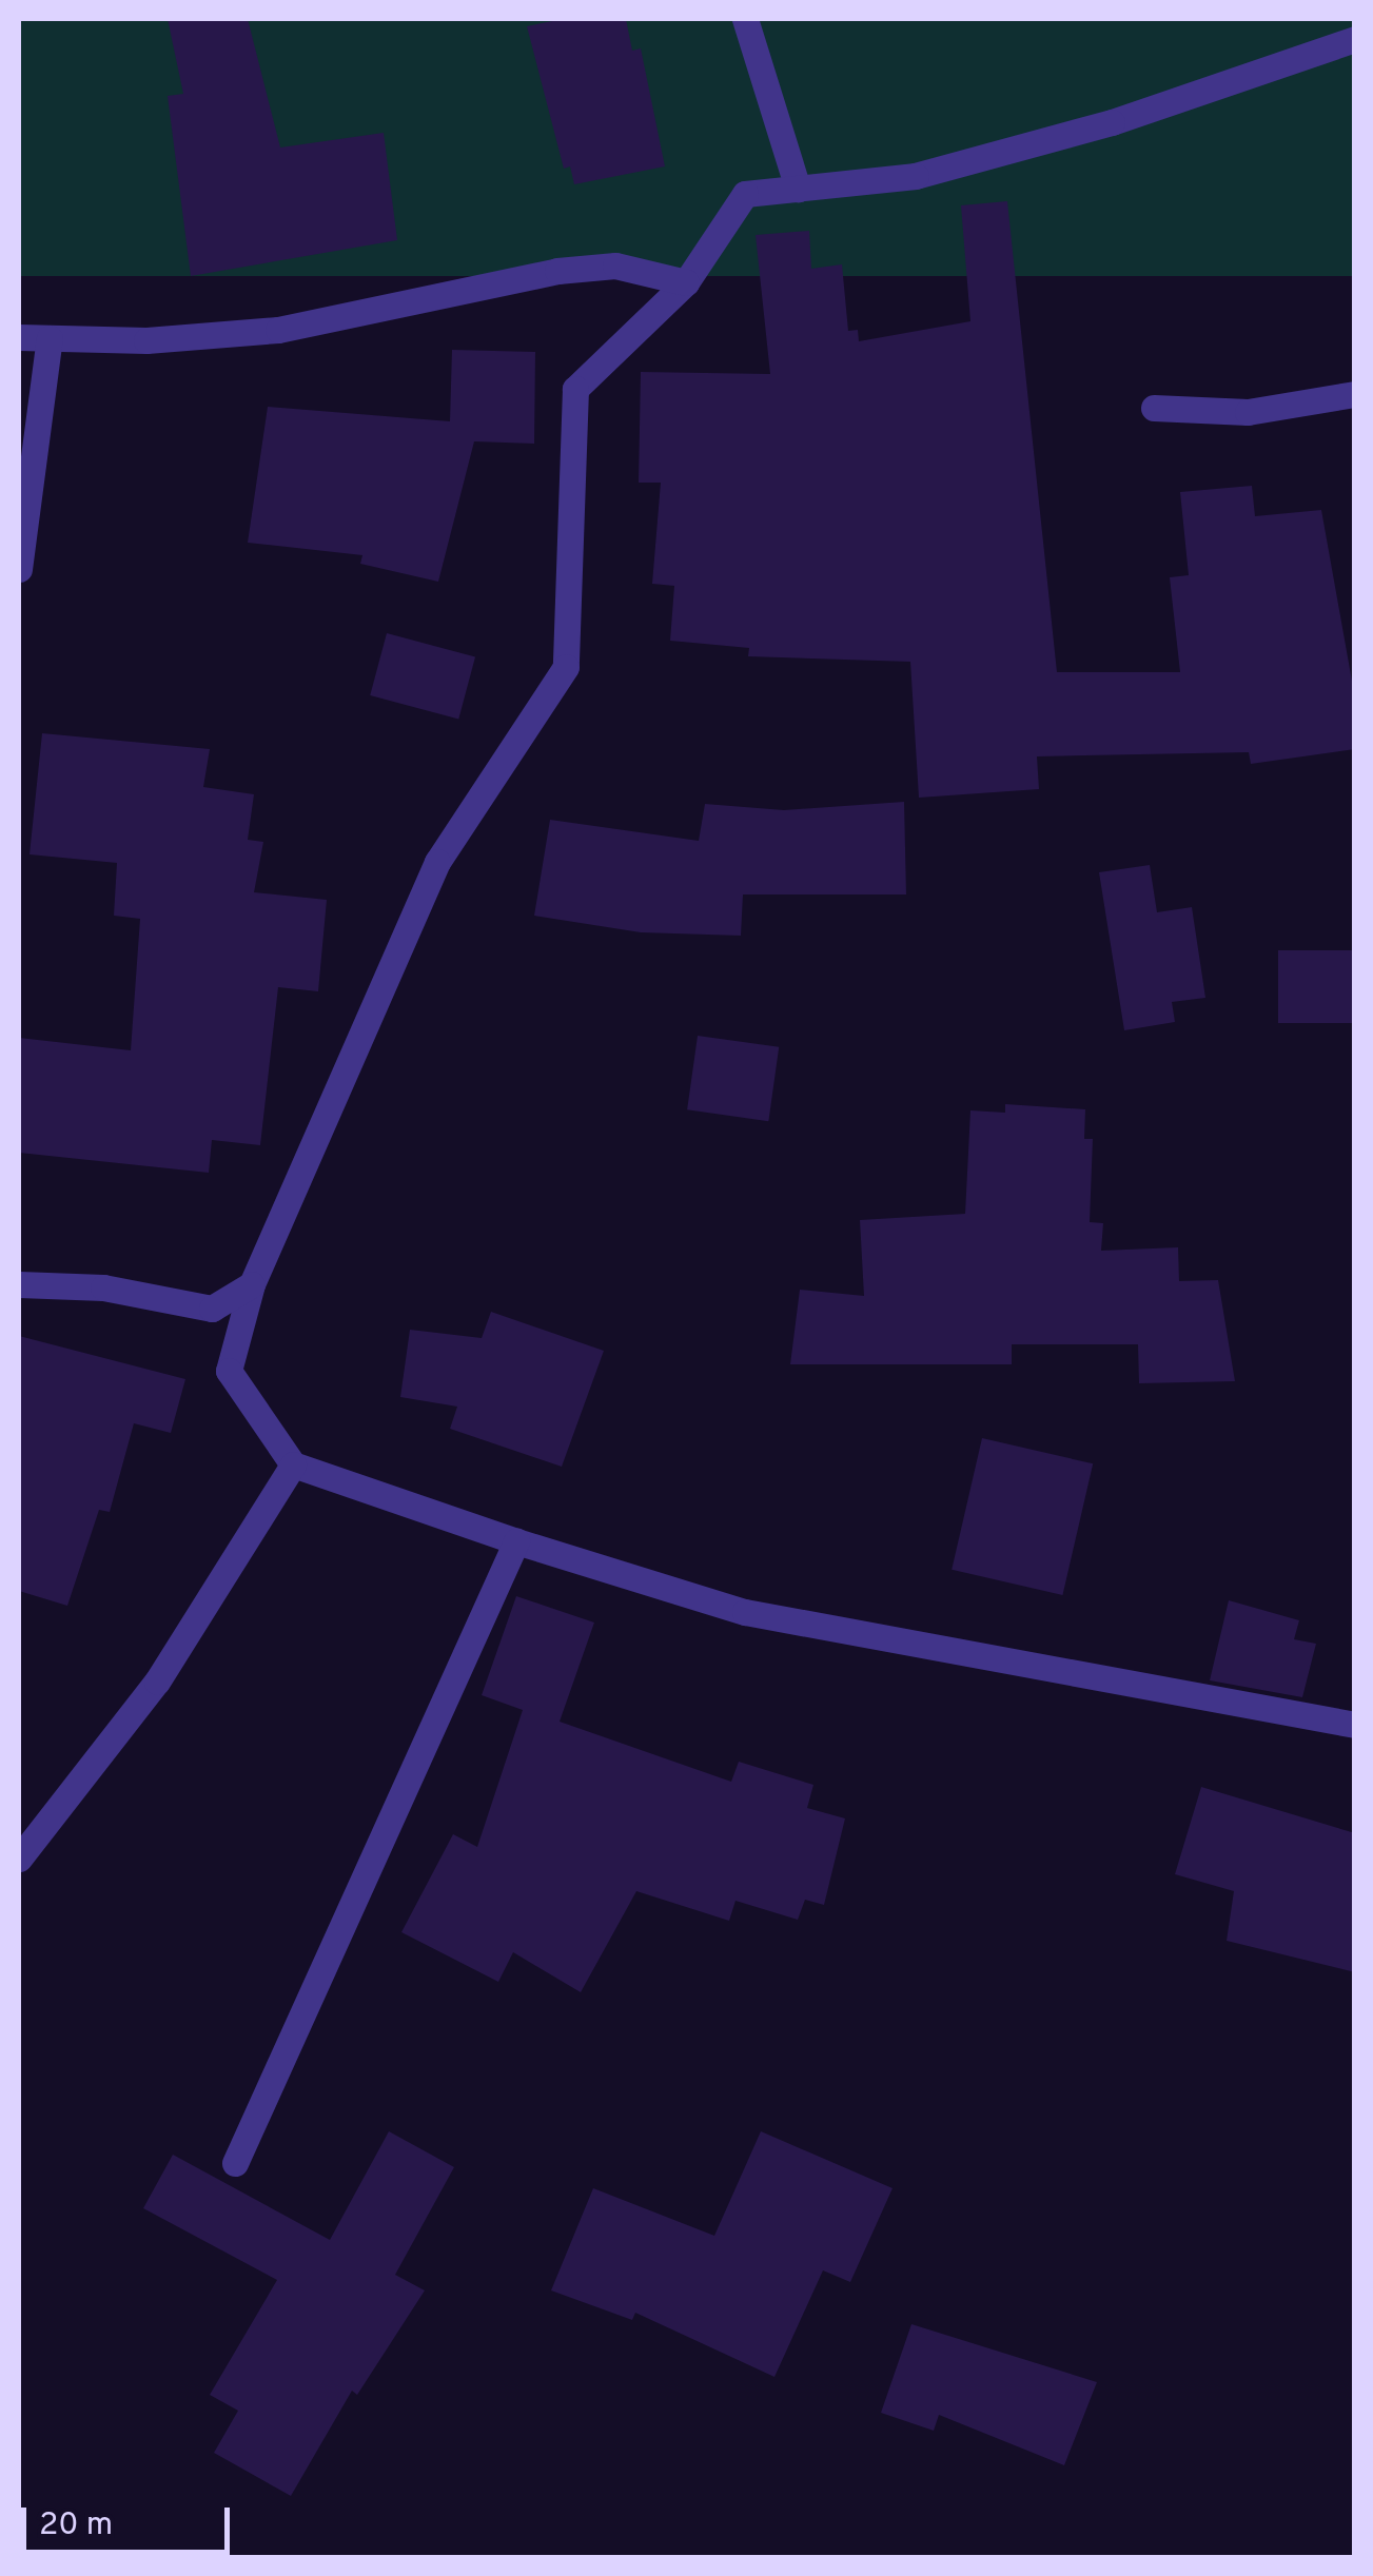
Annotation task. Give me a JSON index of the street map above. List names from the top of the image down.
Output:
{
  "scale_bar": "20 m"
}
